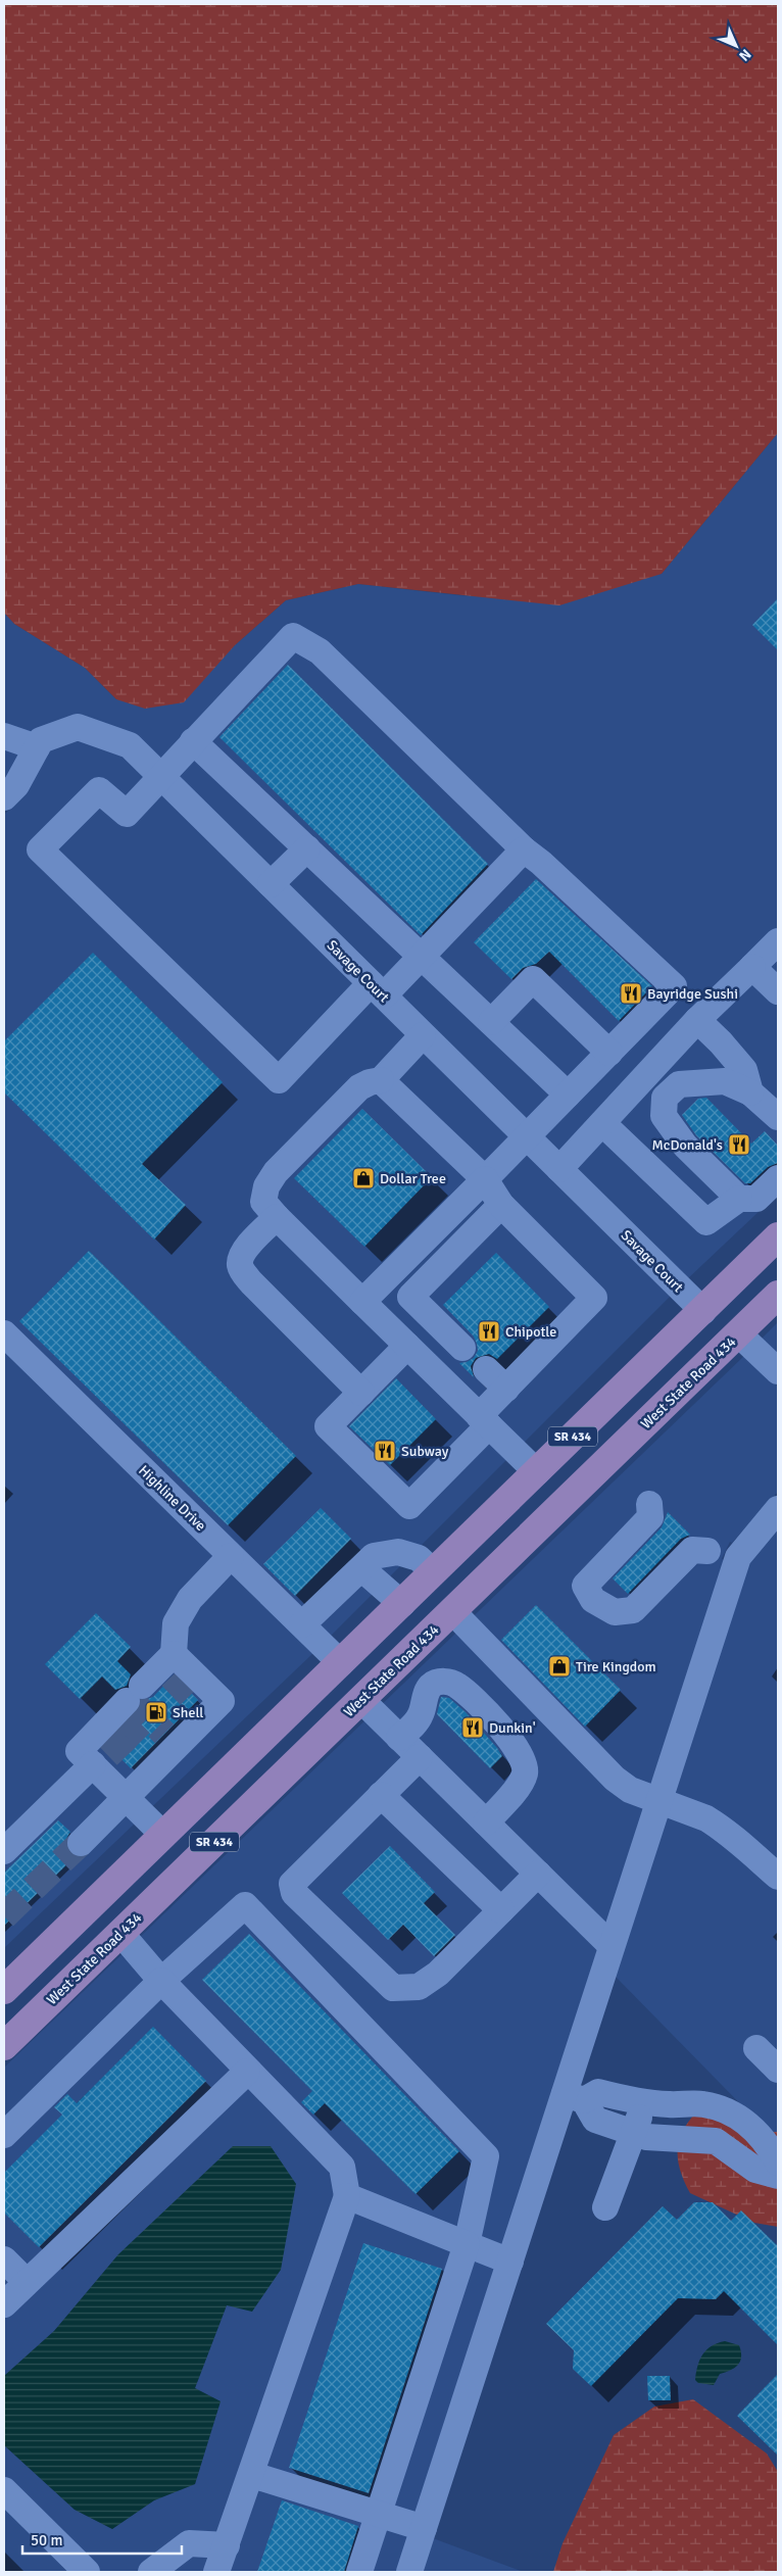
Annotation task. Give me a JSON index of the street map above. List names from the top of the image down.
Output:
{
  "streets": {
    "main road": ["West State Road 434", "SR 434"],
    "street": ["Savage Court", "Highline Drive"]
  },
  "crossings": [
    ["Savage Court", "SR 434"],
    ["SR 434", "Highline Drive"]
  ],
  "places": {
    "restaurant": [
      "Bayridge Sushi",
      "McDonald's",
      "Chipotle",
      "Subway",
      "Dunkin'"
    ],
    "shop": ["Dollar Tree", "Tire Kingdom"],
    "fuel station": ["Shell"]
  },
  "scale_bar": "50 m",
  "north": "bottom right"
}
